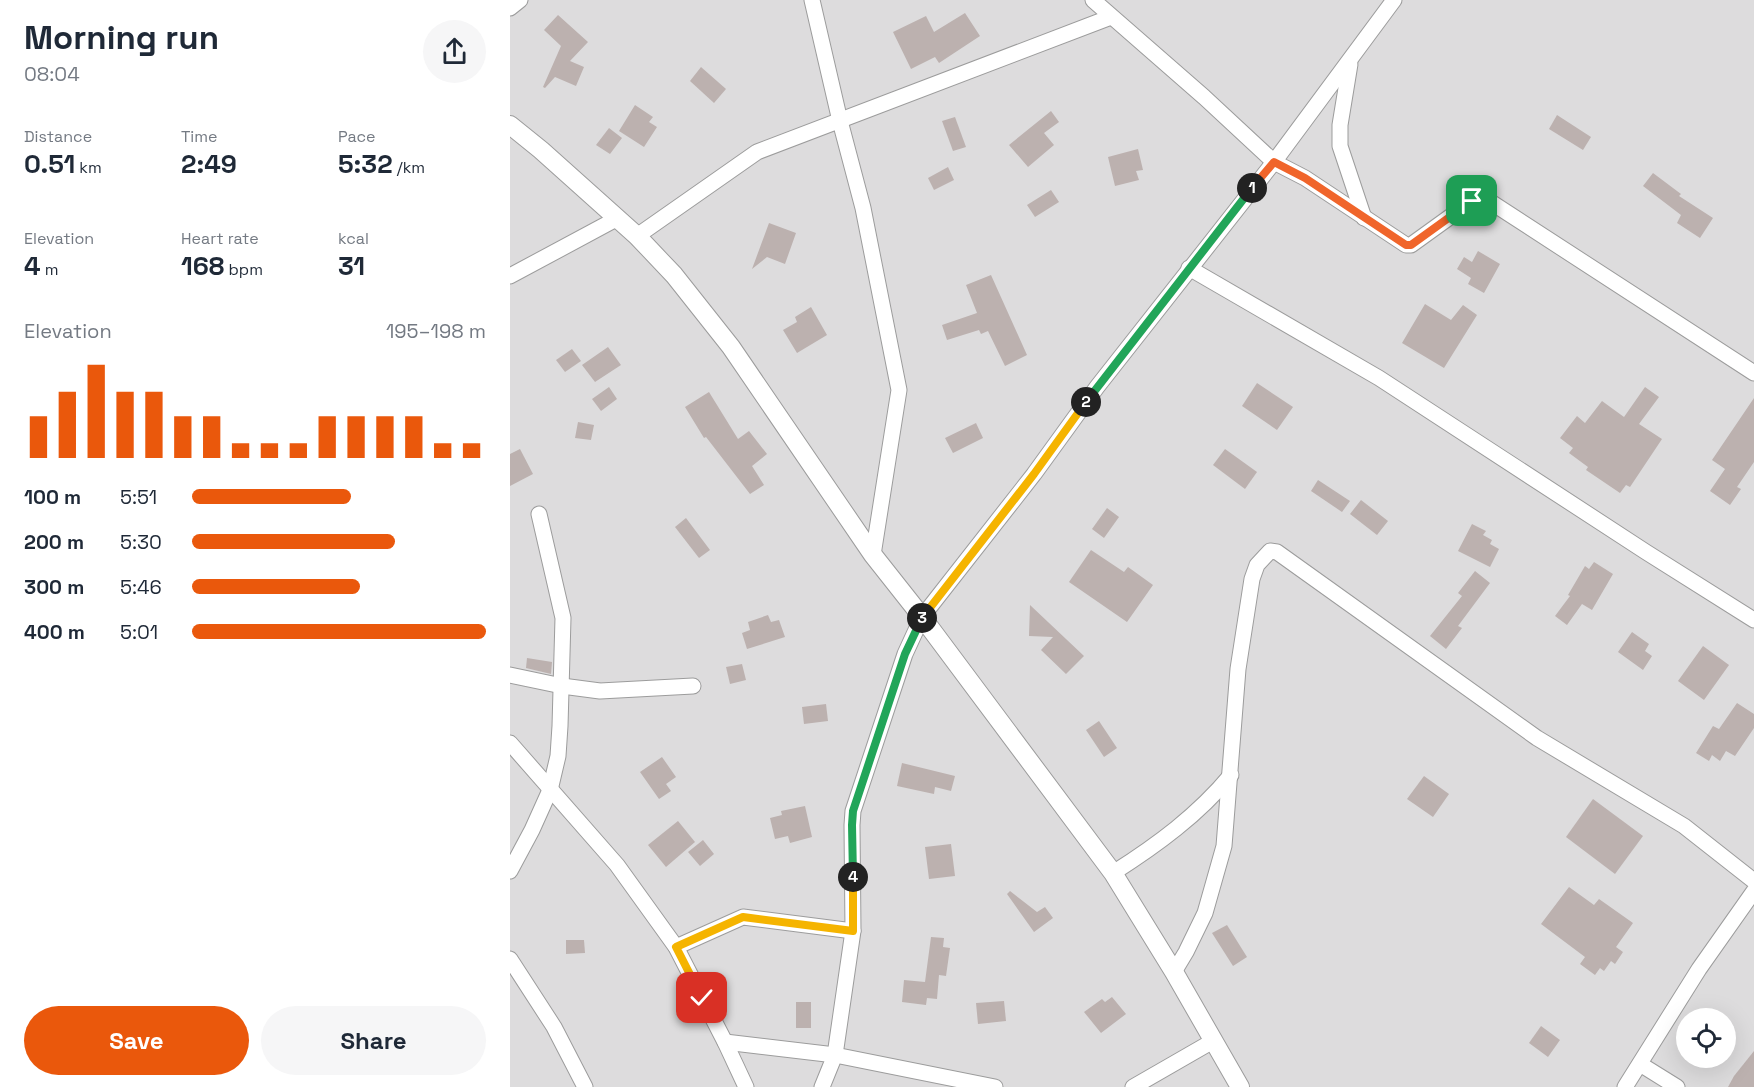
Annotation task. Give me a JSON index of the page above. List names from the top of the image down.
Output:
{
  "page": {
    "heading": ["Morning run", "08:04"],
    "stats": [
      ["Distance", "0.51 km"],
      ["Time", "2:49"],
      ["Pace", "5:32 /km"],
      ["Elevation", "4 m"],
      ["Heart rate", "168 bpm"],
      ["kcal", "31"]
    ],
    "pins": [
      "1",
      "2",
      "3",
      "4"
    ],
    "chart": ["Elevation", "195–198 m"],
    "list": [
      {
        "name": "100 m",
        "note": "5:51"
      },
      {
        "name": "200 m",
        "note": "5:30"
      },
      {
        "name": "300 m",
        "note": "5:46"
      },
      {
        "name": "400 m",
        "note": "5:01"
      }
    ],
    "buttons": ["Save", "Share"]
  }
}
